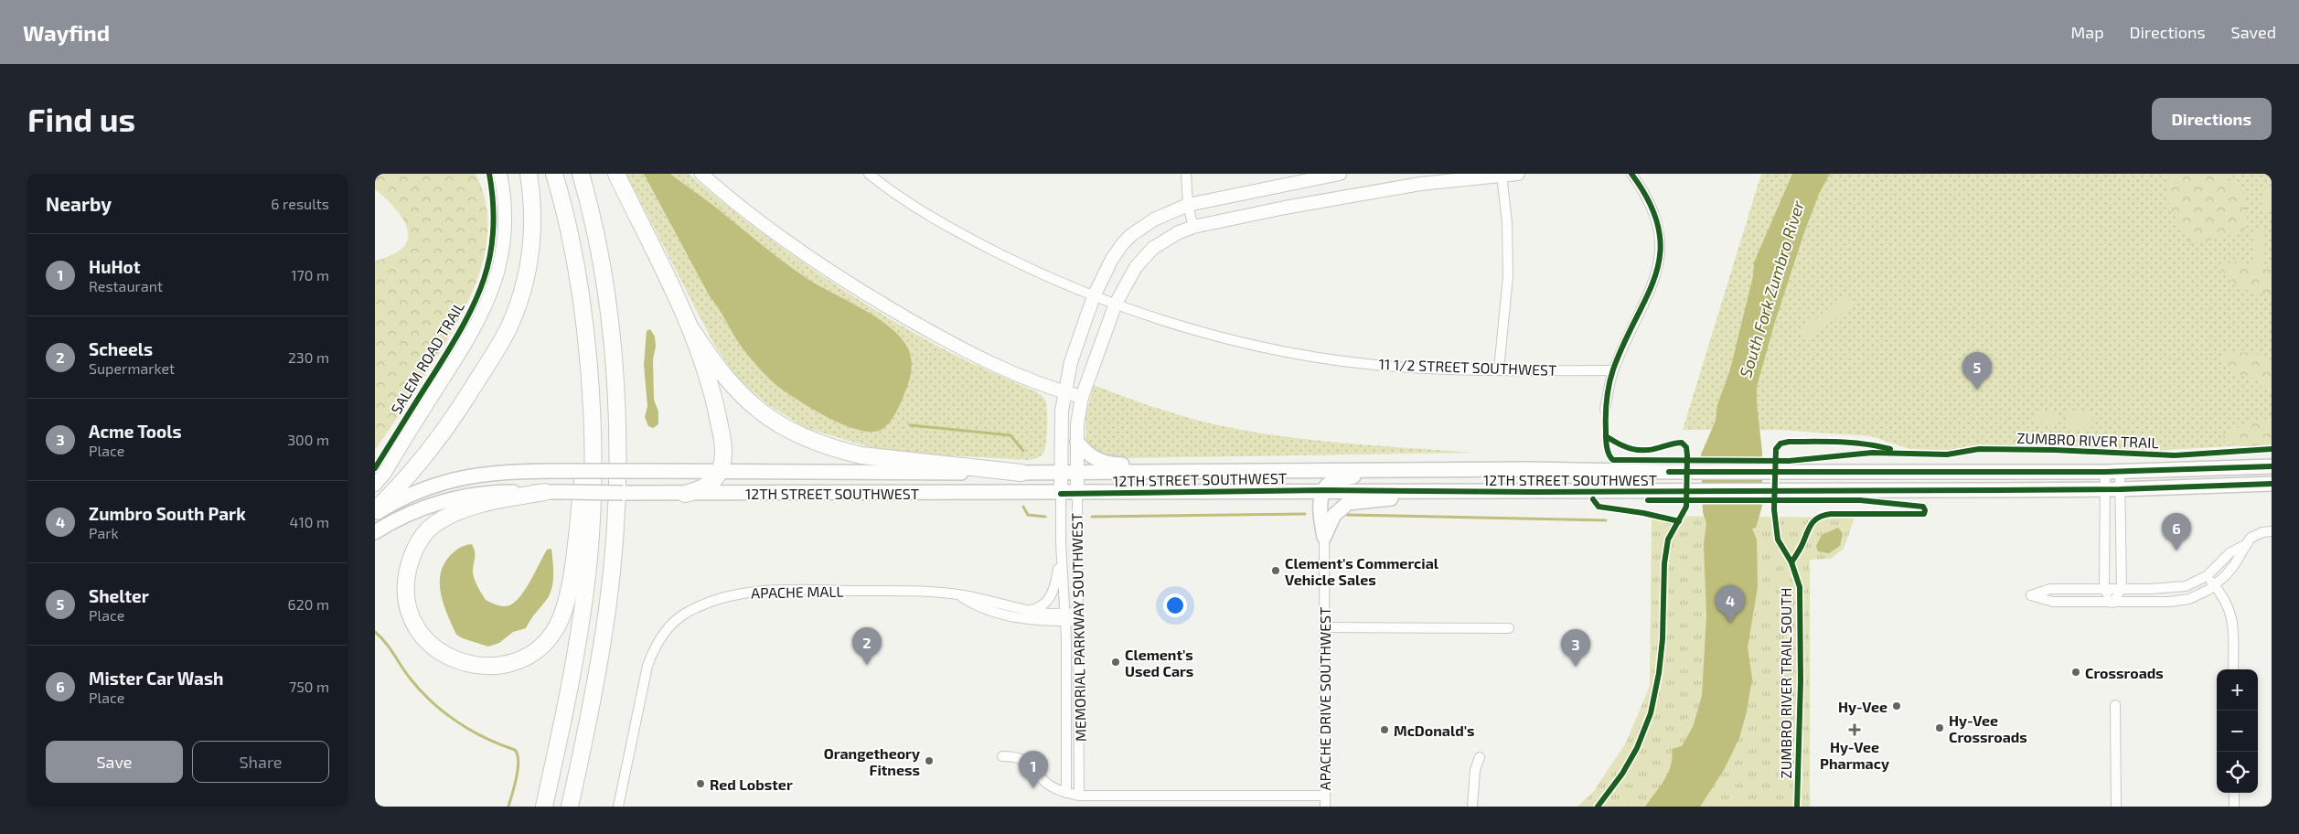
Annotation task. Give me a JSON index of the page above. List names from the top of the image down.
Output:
{
  "streets": {
    "main road": ["12TH STREET SOUTHWEST"],
    "street": [
      "11 1/2 STREET SOUTHWEST",
      "APACHE MALL",
      "MEMORIAL PARKWAY SOUTHWEST",
      "APACHE DRIVE SOUTHWEST"
    ],
    "cycle path": ["SALEM ROAD TRAIL", "ZUMBRO RIVER TRAIL", "ZUMBRO RIVER TRAIL SOUTH"]
  },
  "crossings": [
    ["11 1/2 STREET SOUTHWEST", "MEMORIAL PARKWAY SOUTHWEST"],
    ["12TH STREET SOUTHWEST", "MEMORIAL PARKWAY SOUTHWEST"],
    ["APACHE MALL", "MEMORIAL PARKWAY SOUTHWEST"]
  ],
  "water": ["South Fork Zumbro River"],
  "places": {
    "other": [
      "Clement's Commercial Vehicle Sales",
      "Clement's Used Cars",
      "Crossroads",
      "Hy-Vee",
      "Hy-Vee Crossroads",
      "McDonald's",
      "Orangetheory Fitness",
      "Red Lobster"
    ],
    "health": ["Hy-Vee Pharmacy"]
  },
  "page": {
    "header": "Wayfind",
    "nav": ["Map", "Directions", "Saved"],
    "buttons": [
      "Directions",
      ["Save", "Share"]
    ],
    "title": "Find us",
    "heading": ["Nearby", "6 results"],
    "list": [
      {
        "mark": "1",
        "name": "HuHot",
        "note": "Restaurant",
        "value": "170 m"
      },
      {
        "mark": "2",
        "name": "Scheels",
        "note": "Supermarket",
        "value": "230 m"
      },
      {
        "mark": "3",
        "name": "Acme Tools",
        "note": "Place",
        "value": "300 m"
      },
      {
        "mark": "4",
        "name": "Zumbro South Park",
        "note": "Park",
        "value": "410 m"
      },
      {
        "mark": "5",
        "name": "Shelter",
        "note": "Place",
        "value": "620 m"
      },
      {
        "mark": "6",
        "name": "Mister Car Wash",
        "note": "Place",
        "value": "750 m"
      }
    ],
    "pins": [
      "5",
      "6",
      "4",
      "2",
      "3",
      "1"
    ],
    "map_buttons": ["+", "−"]
  }
}
